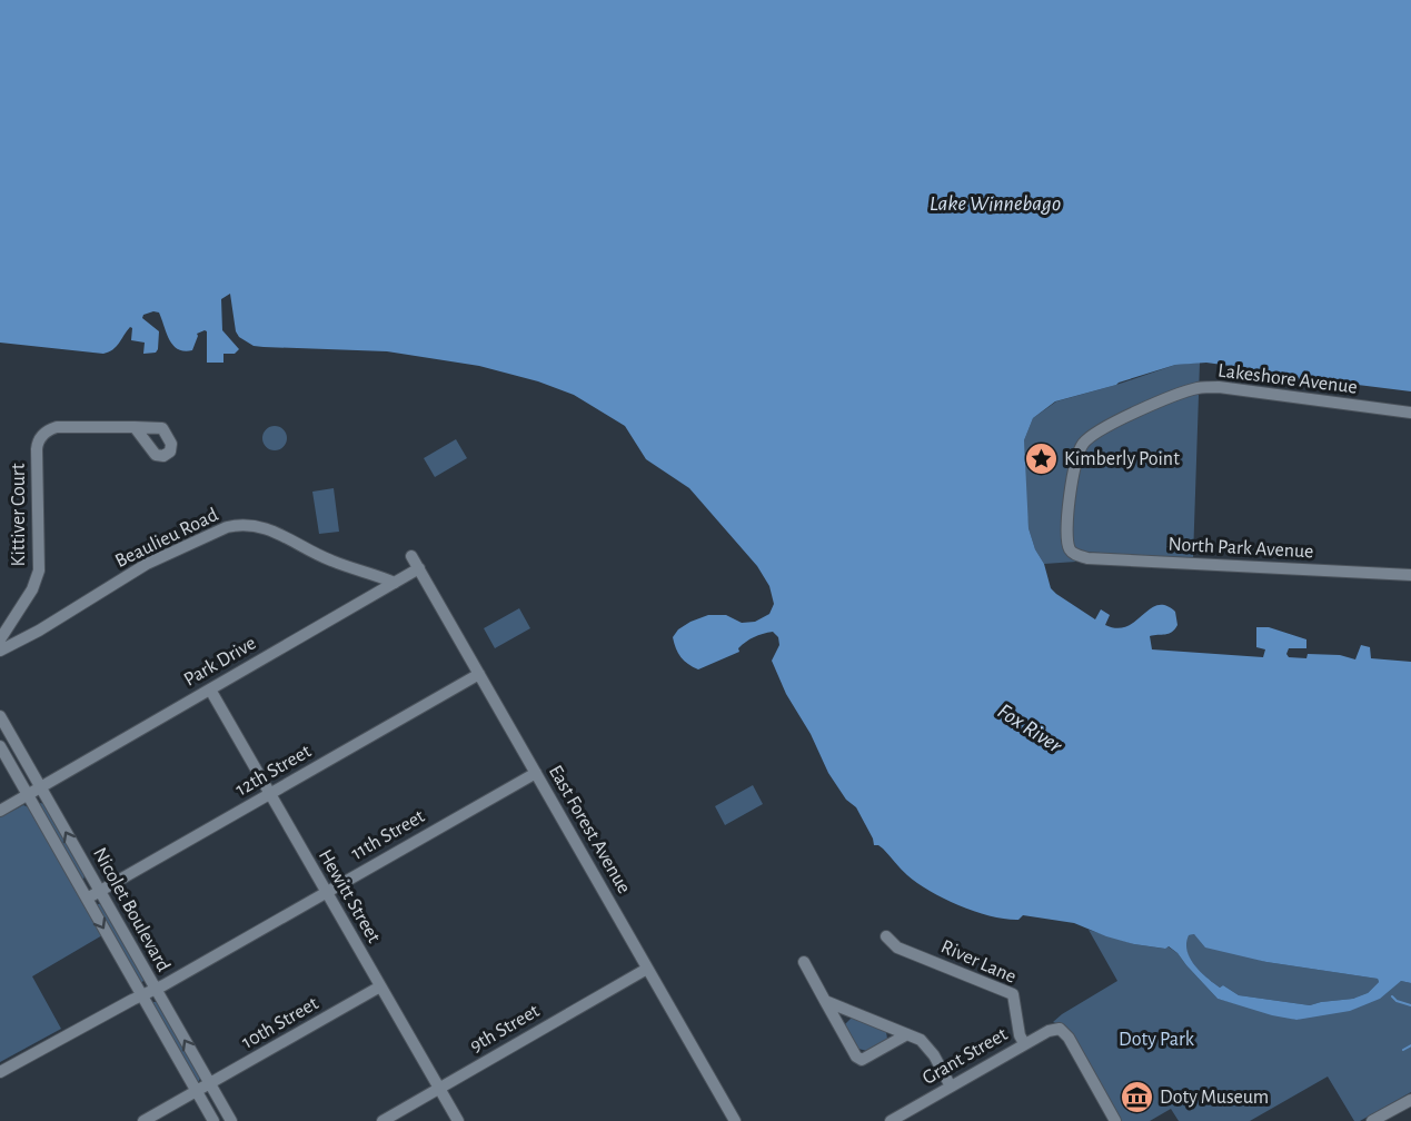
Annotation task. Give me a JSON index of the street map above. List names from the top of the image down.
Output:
{
  "streets": {
    "street": [
      "Lakeshore Avenue",
      "Kittiver Court",
      "Beaulieu Road",
      "North Park Avenue",
      "Park Drive",
      "12th Street",
      "East Forest Avenue",
      "11th Street",
      "Hewitt Street",
      "Nicolet Boulevard",
      "River Lane",
      "10th Street",
      "9th Street",
      "Grant Street"
    ]
  },
  "crossings": [
    ["Lakeshore Avenue", "North Park Avenue"],
    ["Beaulieu Road", "Park Drive"],
    ["Park Drive", "East Forest Avenue"],
    ["Park Drive", "Hewitt Street"],
    ["Park Drive", "Nicolet Boulevard"],
    ["12th Street", "East Forest Avenue"],
    ["12th Street", "Hewitt Street"],
    ["12th Street", "Nicolet Boulevard"],
    ["East Forest Avenue", "11th Street"],
    ["East Forest Avenue", "9th Street"],
    ["11th Street", "Hewitt Street"],
    ["11th Street", "Nicolet Boulevard"],
    ["Hewitt Street", "10th Street"],
    ["Hewitt Street", "9th Street"],
    ["Nicolet Boulevard", "10th Street"],
    ["River Lane", "Grant Street"]
  ],
  "water": ["Lake Winnebago", "Fox River"],
  "parks": ["Doty Park"],
  "places": {
    "place": ["Kimberly Point"],
    "museum": ["Doty Museum"]
  }
}
